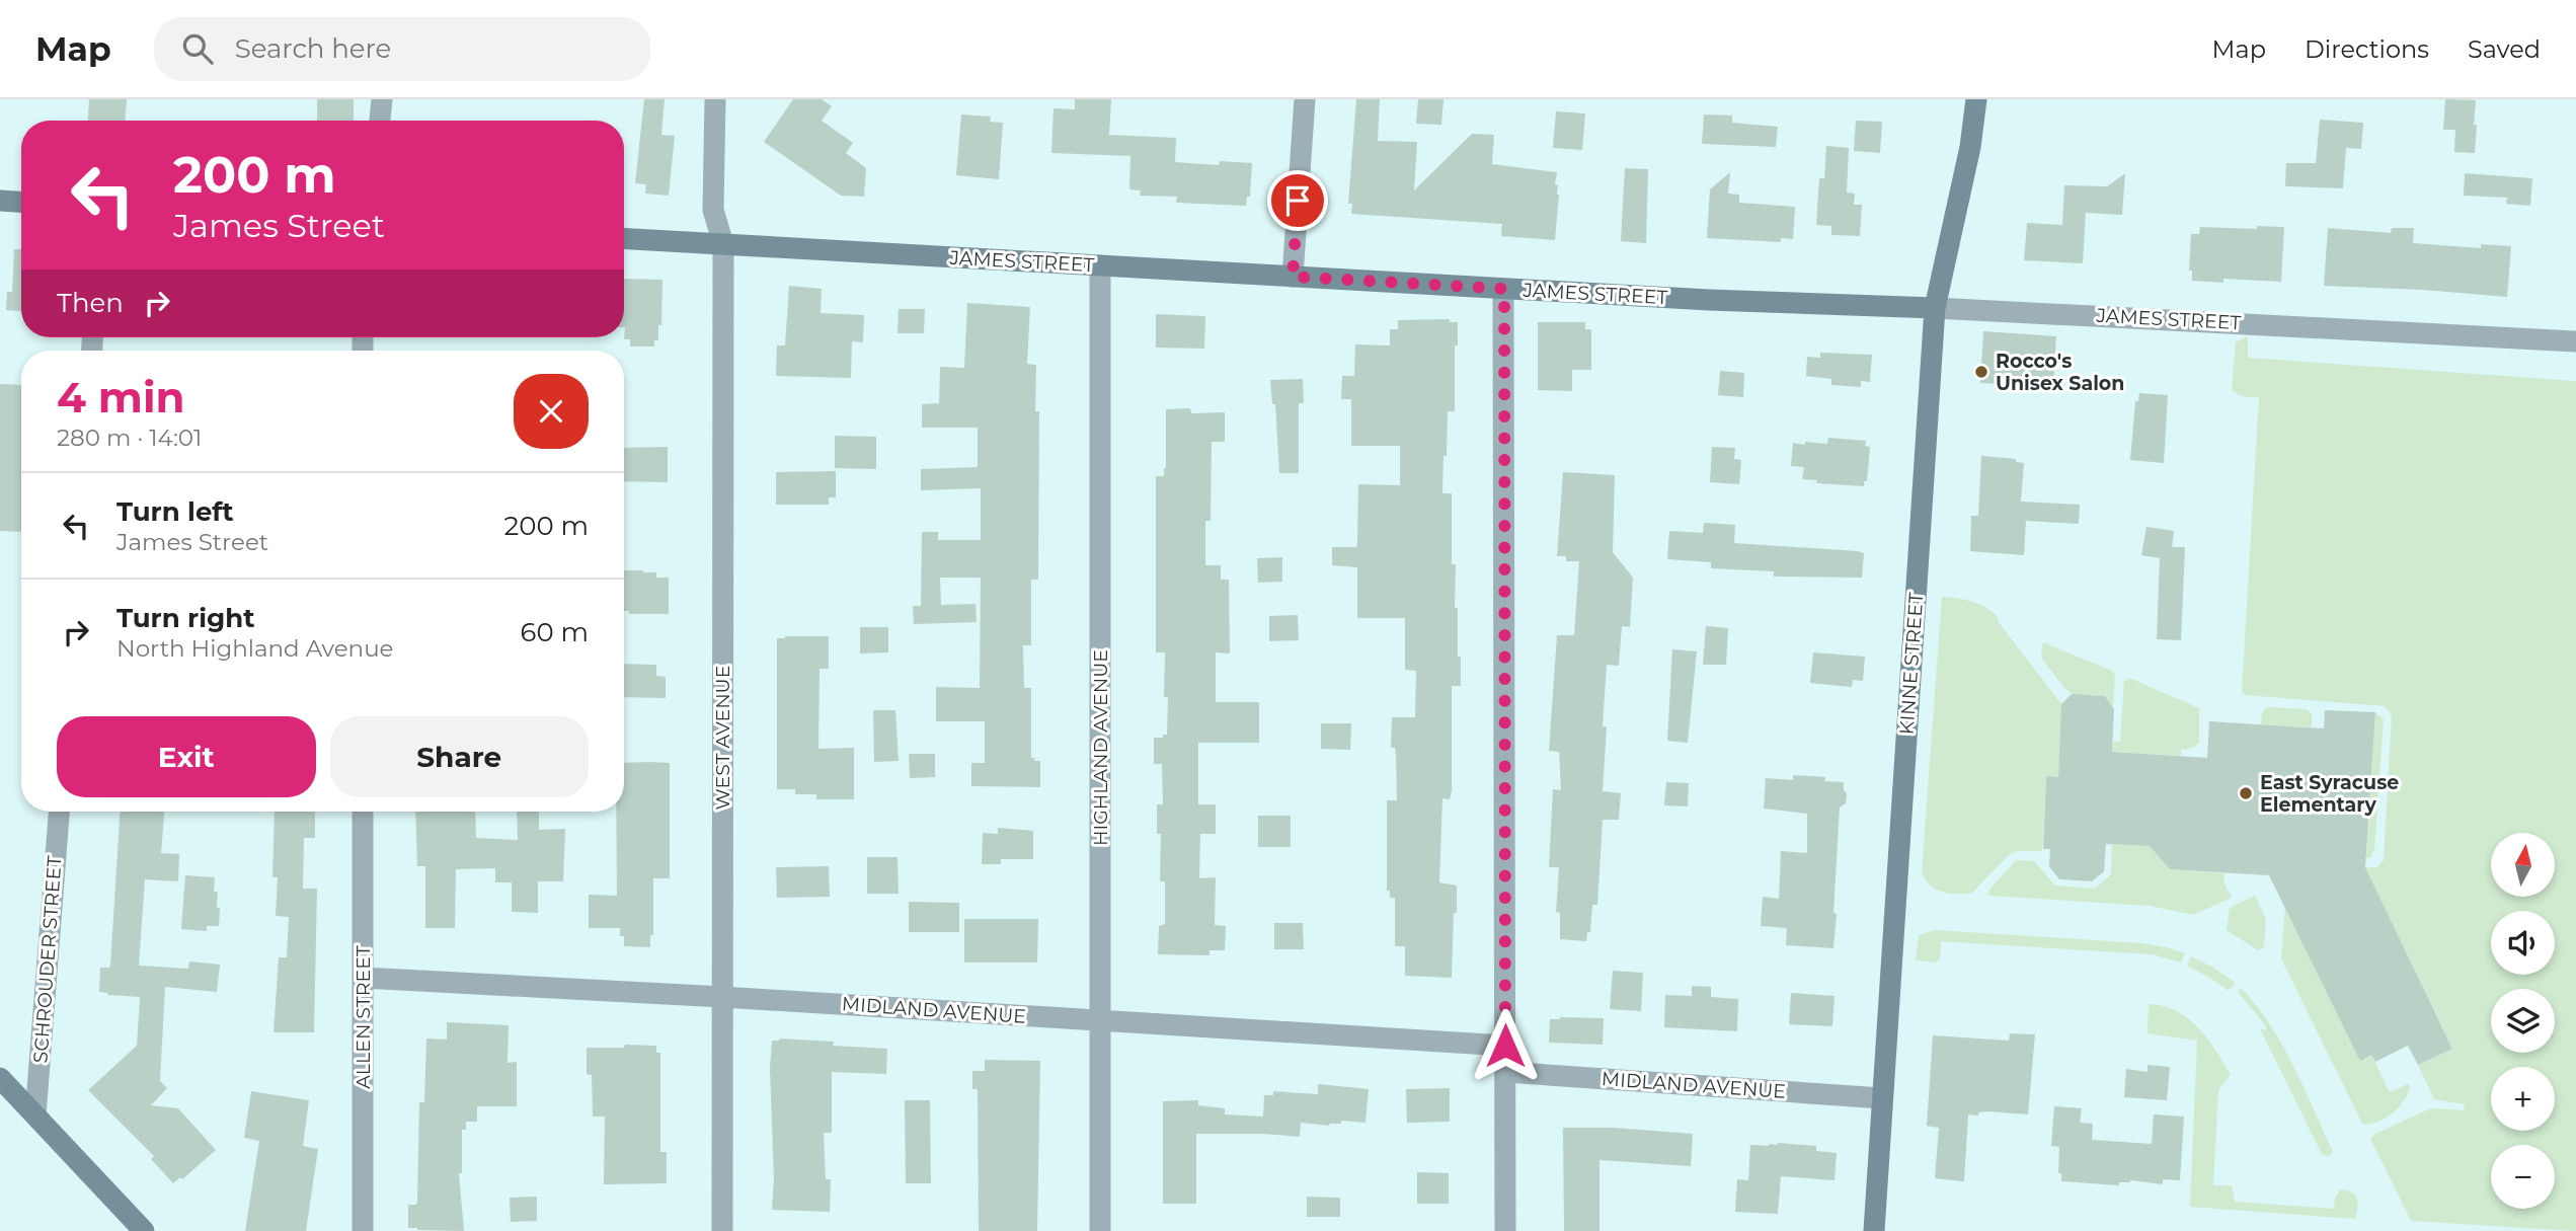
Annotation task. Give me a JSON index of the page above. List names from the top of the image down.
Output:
{
  "streets": {
    "street": [
      "JAMES STREET",
      "KINNE STREET",
      "WEST AVENUE",
      "HIGHLAND AVENUE",
      "SCHROUDER STREET",
      "MIDLAND AVENUE",
      "ALLEN STREET"
    ]
  },
  "crossings": [
    ["JAMES STREET", "KINNE STREET"],
    ["JAMES STREET", "WEST AVENUE"],
    ["JAMES STREET", "HIGHLAND AVENUE"],
    ["KINNE STREET", "MIDLAND AVENUE"],
    ["WEST AVENUE", "MIDLAND AVENUE"],
    ["HIGHLAND AVENUE", "MIDLAND AVENUE"],
    ["MIDLAND AVENUE", "ALLEN STREET"]
  ],
  "places": ["Rocco's Unisex Salon", "East Syracuse Elementary"],
  "north": "top",
  "page": {
    "header": "Map",
    "search": "Search here",
    "nav": ["Map", "Directions", "Saved"],
    "turn": ["200 m", "James Street"],
    "then": "Then",
    "heading": ["4 min", "280 m · 14:01"],
    "list": [
      {
        "name": "Turn left",
        "note": "James Street",
        "value": "200 m"
      },
      {
        "name": "Turn right",
        "note": "North Highland Avenue",
        "value": "60 m"
      }
    ],
    "buttons": ["Exit", "Share"],
    "map_buttons": ["+", "−"]
  }
}
